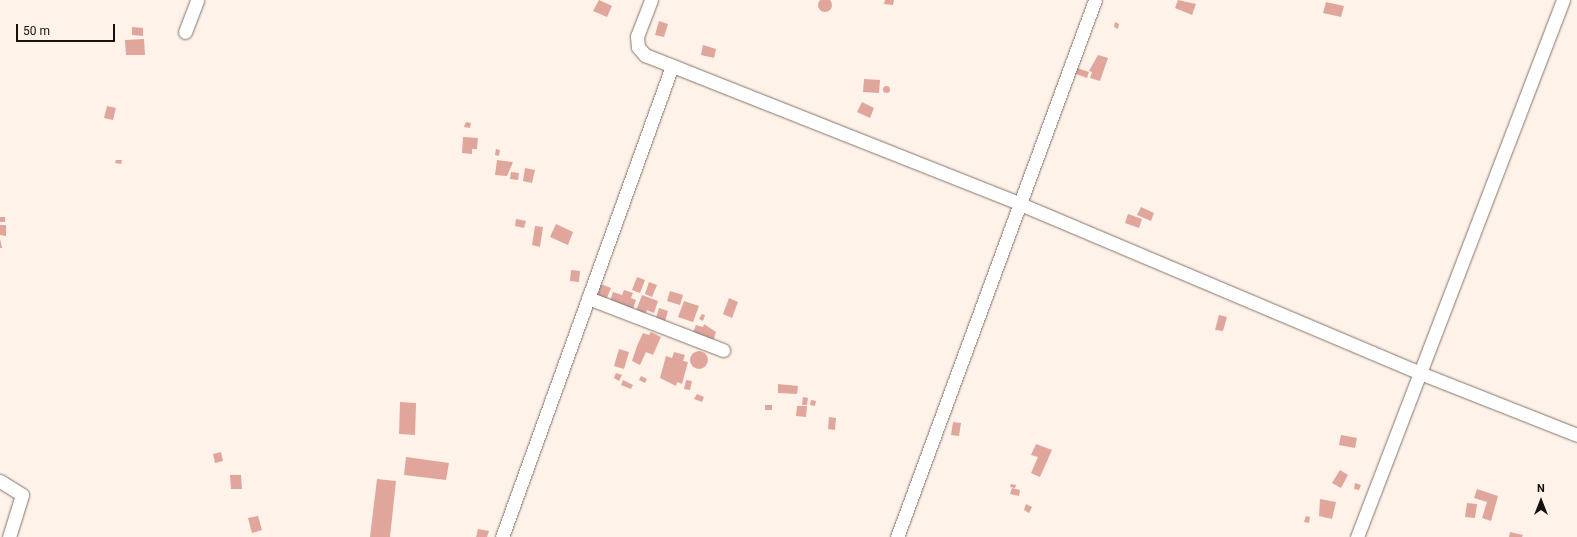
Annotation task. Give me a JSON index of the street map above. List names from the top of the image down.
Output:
{
  "scale_bar": "50 m",
  "north": "top"
}
